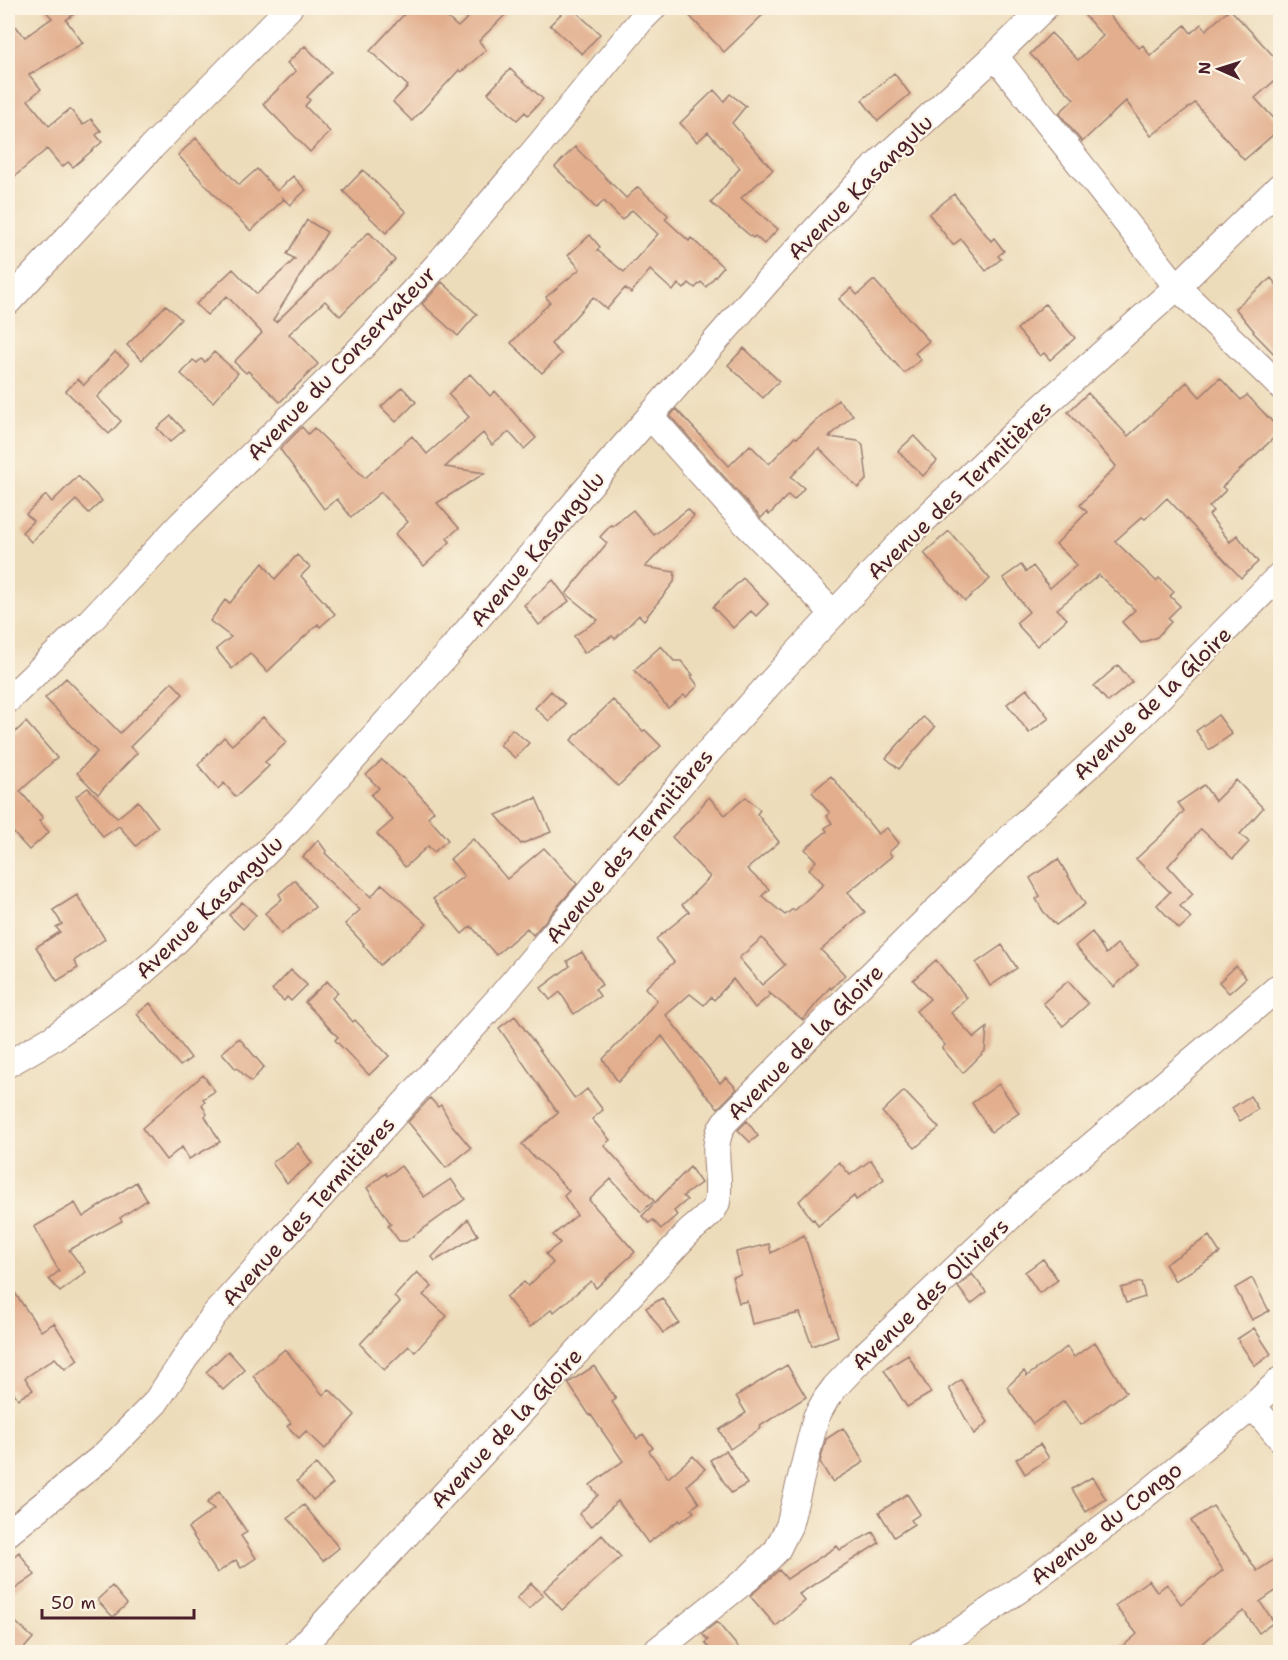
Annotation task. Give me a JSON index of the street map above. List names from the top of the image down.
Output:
{
  "streets": {
    "street": [
      "Avenue Kasangulu",
      "Avenue du Conservateur",
      "Avenue des Termitières",
      "Avenue de la Gloire",
      "Avenue des Oliviers",
      "Avenue du Congo"
    ]
  },
  "scale_bar": "50 m",
  "north": "left"
}
